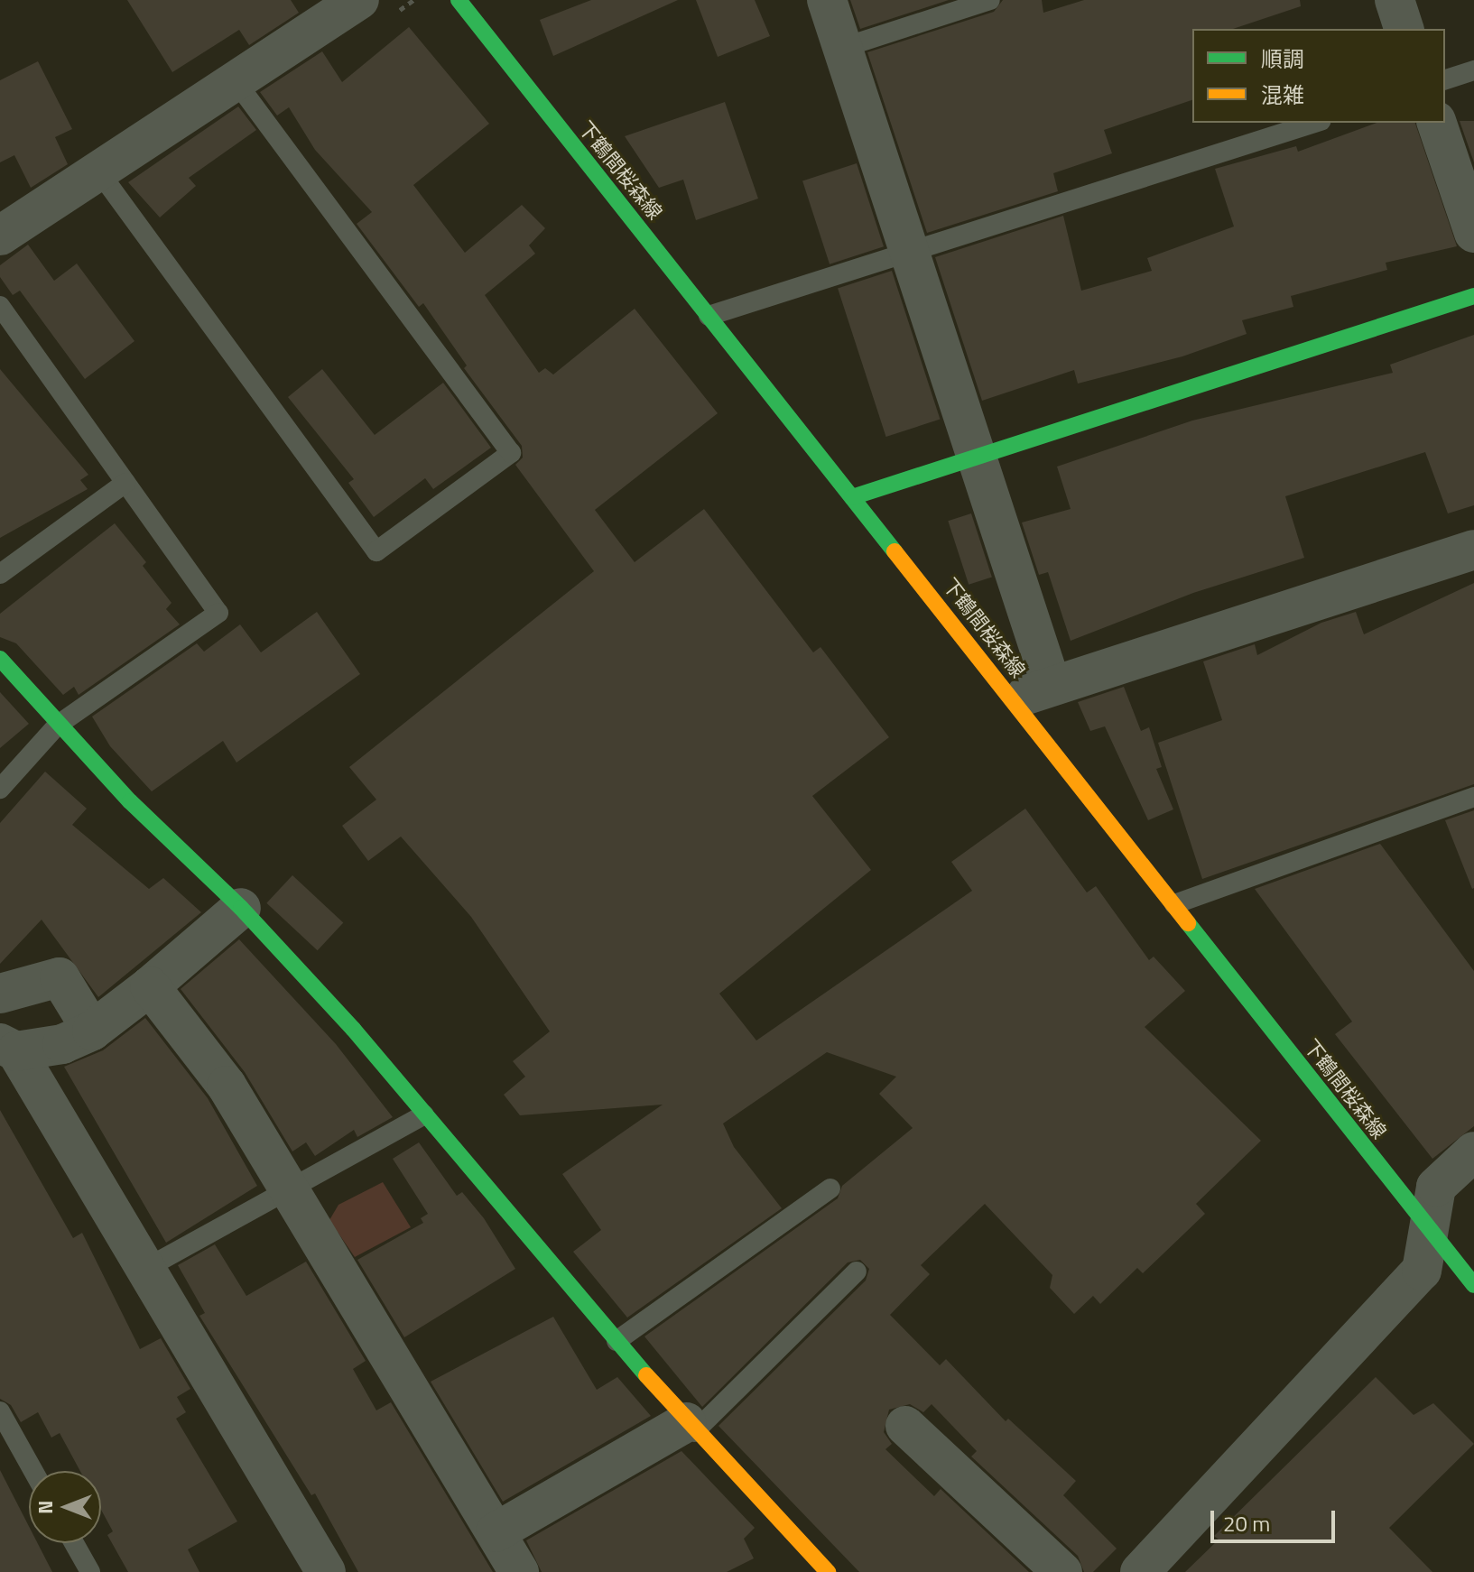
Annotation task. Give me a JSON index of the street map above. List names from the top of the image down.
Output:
{
  "streets": {
    "street": ["下鶴間桜森線"]
  },
  "legend": ["順調", "混雑"],
  "scale_bar": "20 m",
  "north": "left"
}
